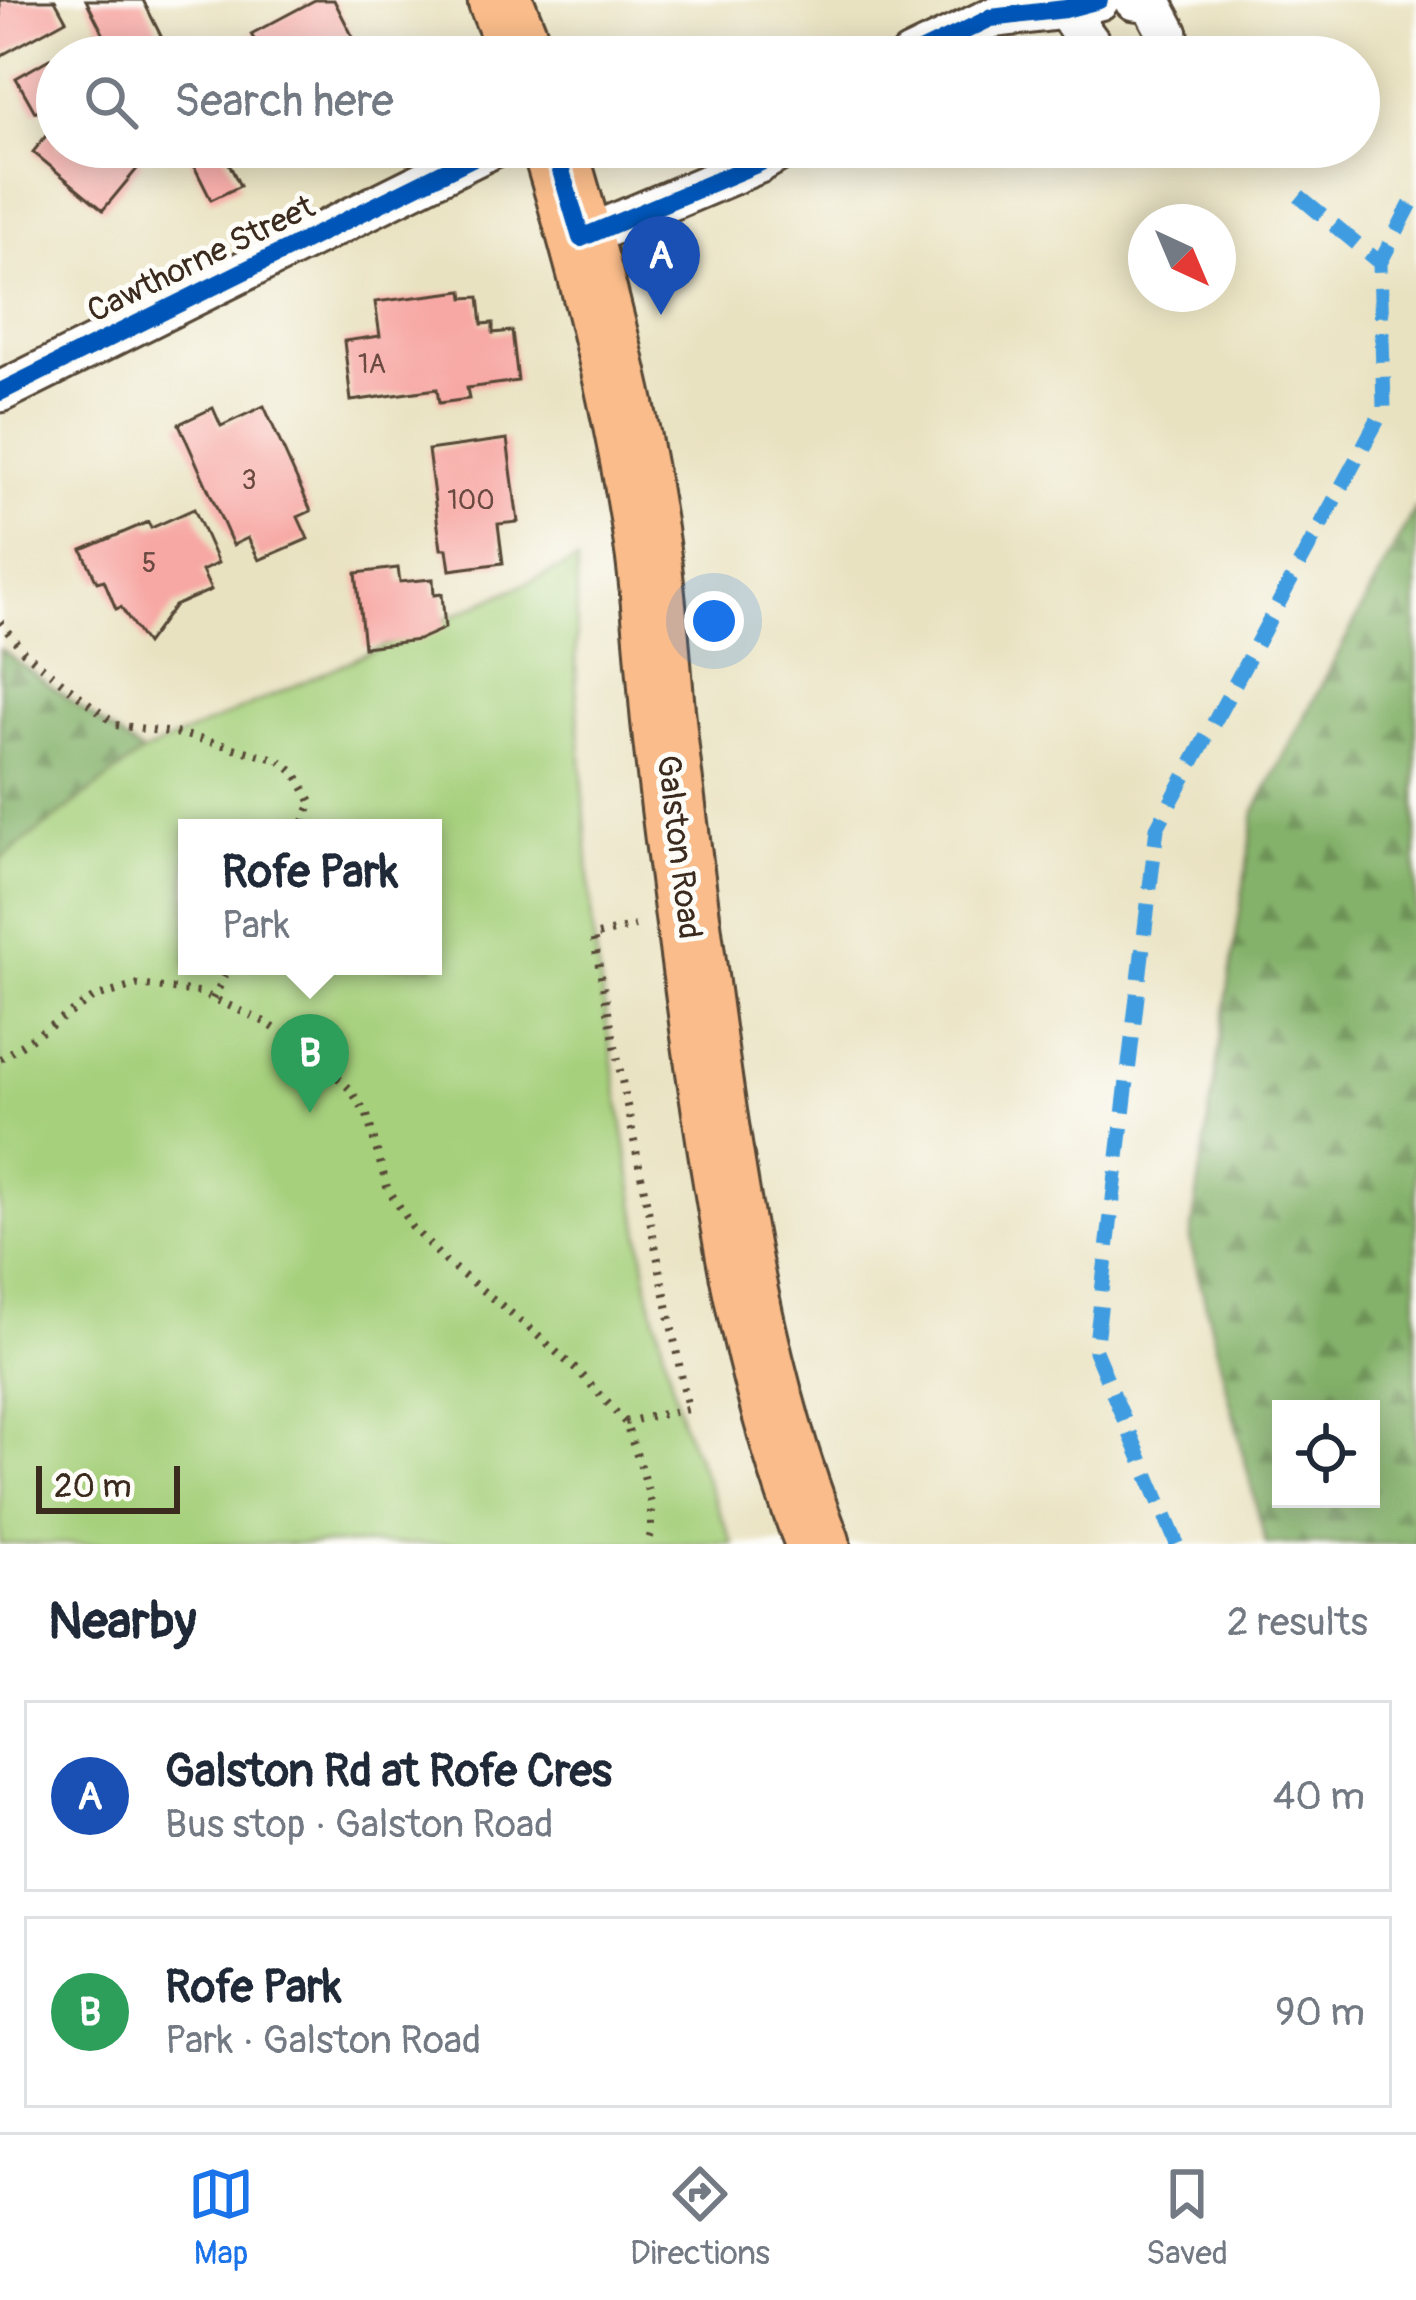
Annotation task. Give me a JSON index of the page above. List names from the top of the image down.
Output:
{
  "streets": {
    "main road": ["Galston Road"],
    "street": ["Cawthorne Street"]
  },
  "house_numbers": [
    "1A",
    "3",
    "100",
    "5"
  ],
  "scale_bar": "20 m",
  "north": "bottom right",
  "page": {
    "search": "Search here",
    "pins": ["A", "B"],
    "popup": ["Rofe Park", "Park"],
    "scale": "20 m",
    "heading": ["Nearby", "2 results"],
    "list": [
      {
        "mark": "A",
        "name": "Galston Rd at Rofe Cres",
        "note": "Bus stop · Galston Road",
        "value": "40 m"
      },
      {
        "mark": "B",
        "name": "Rofe Park",
        "note": "Park · Galston Road",
        "value": "90 m"
      }
    ],
    "nav": ["Map", "Directions", "Saved"]
  }
}
